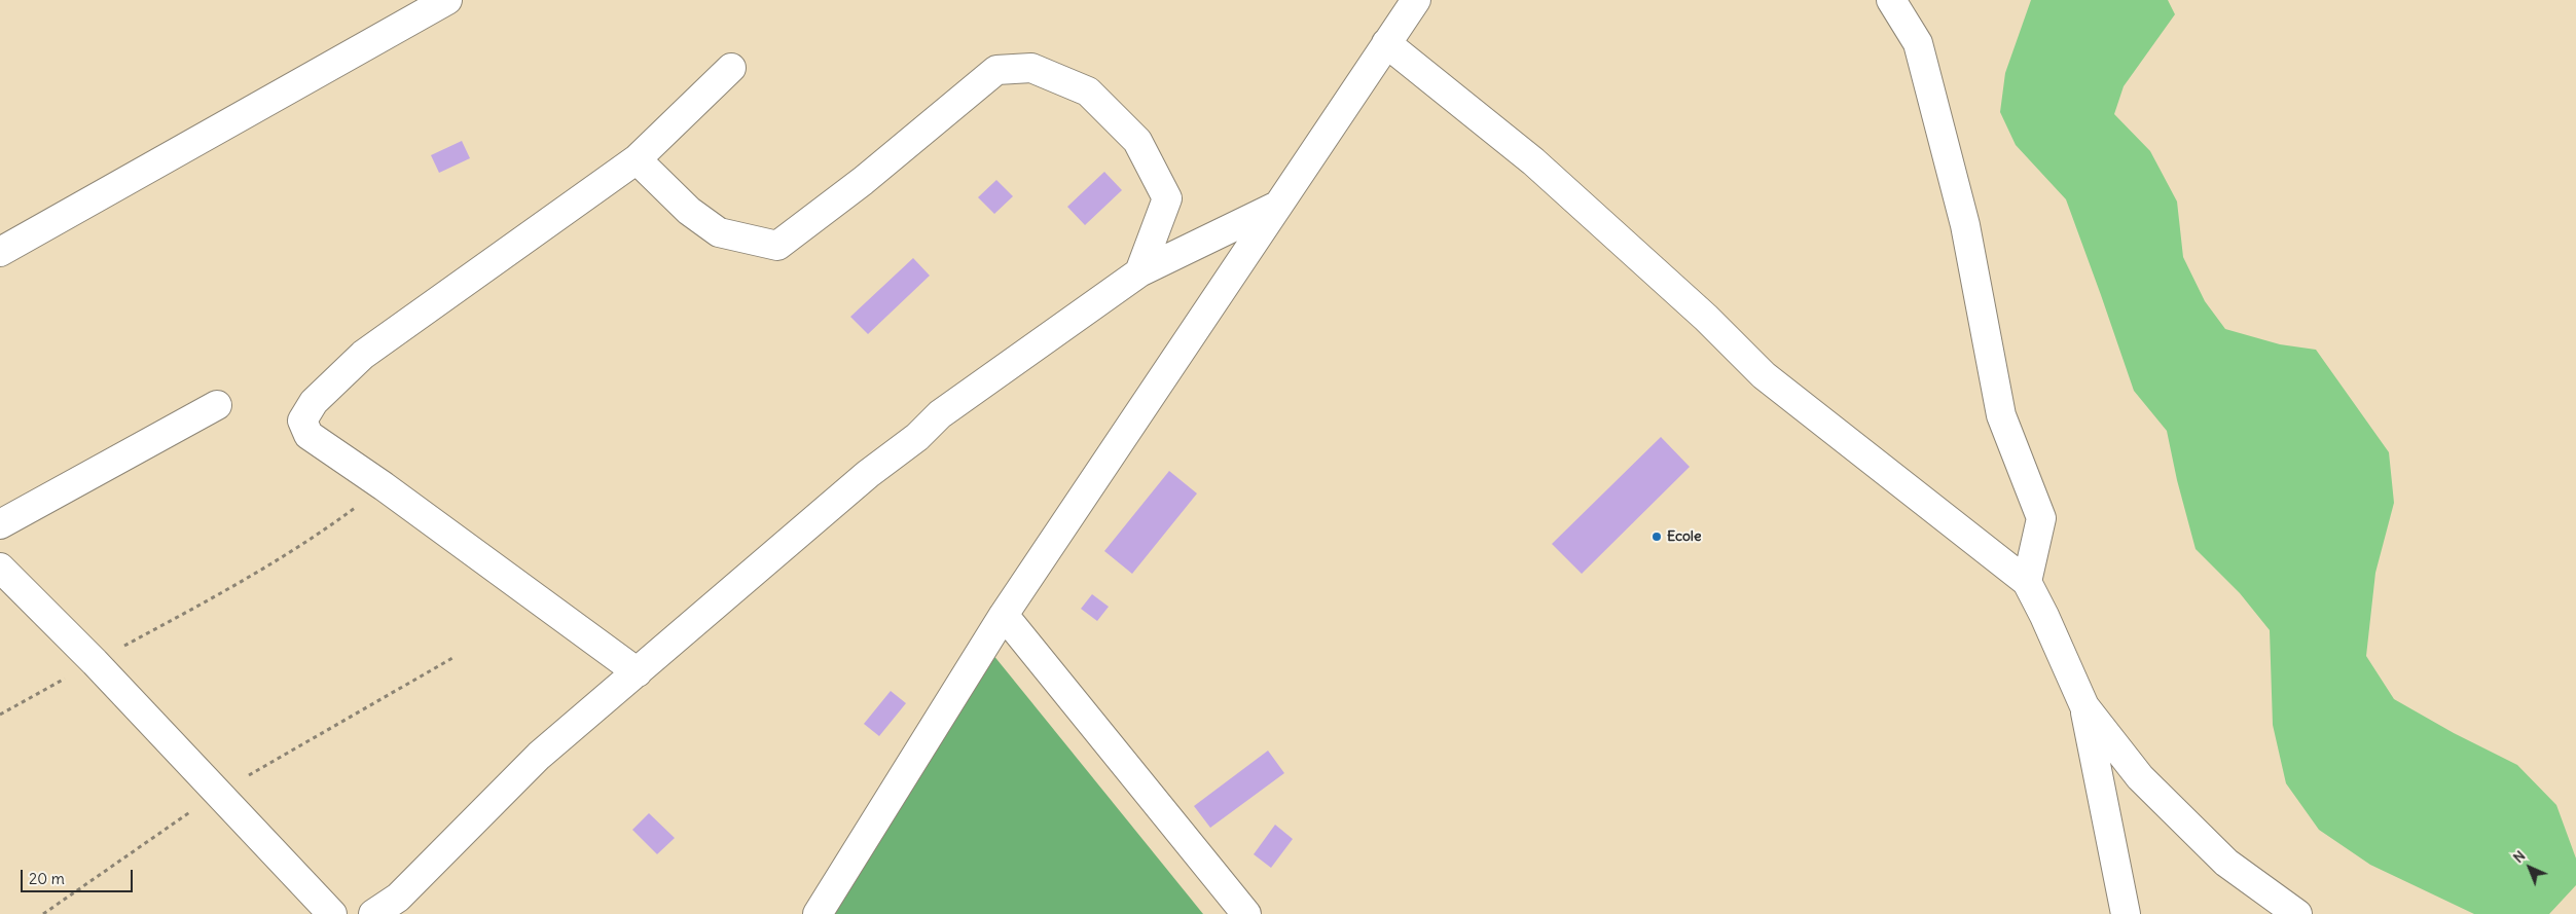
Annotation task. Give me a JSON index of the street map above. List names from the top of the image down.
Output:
{
  "places": ["Ecole"],
  "scale_bar": "20 m",
  "north": "top left"
}
